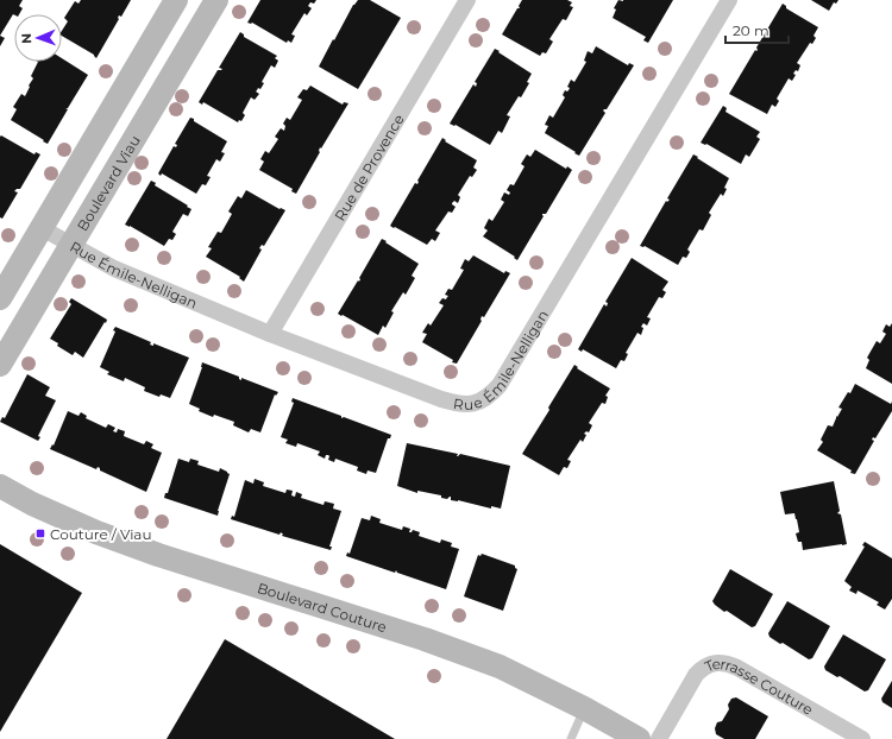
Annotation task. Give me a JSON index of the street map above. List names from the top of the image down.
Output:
{
  "streets": {
    "main road": ["Boulevard Viau", "Boulevard Couture"],
    "street": ["Rue de Provence", "Rue Émile-Nelligan", "Terrasse Couture"]
  },
  "crossings": [
    ["Rue de Provence", "Rue Émile-Nelligan"],
    ["Boulevard Viau", "Rue Émile-Nelligan"]
  ],
  "places": {
    "transit": ["Couture / Viau"]
  },
  "scale_bar": "20 m",
  "north": "left"
}
